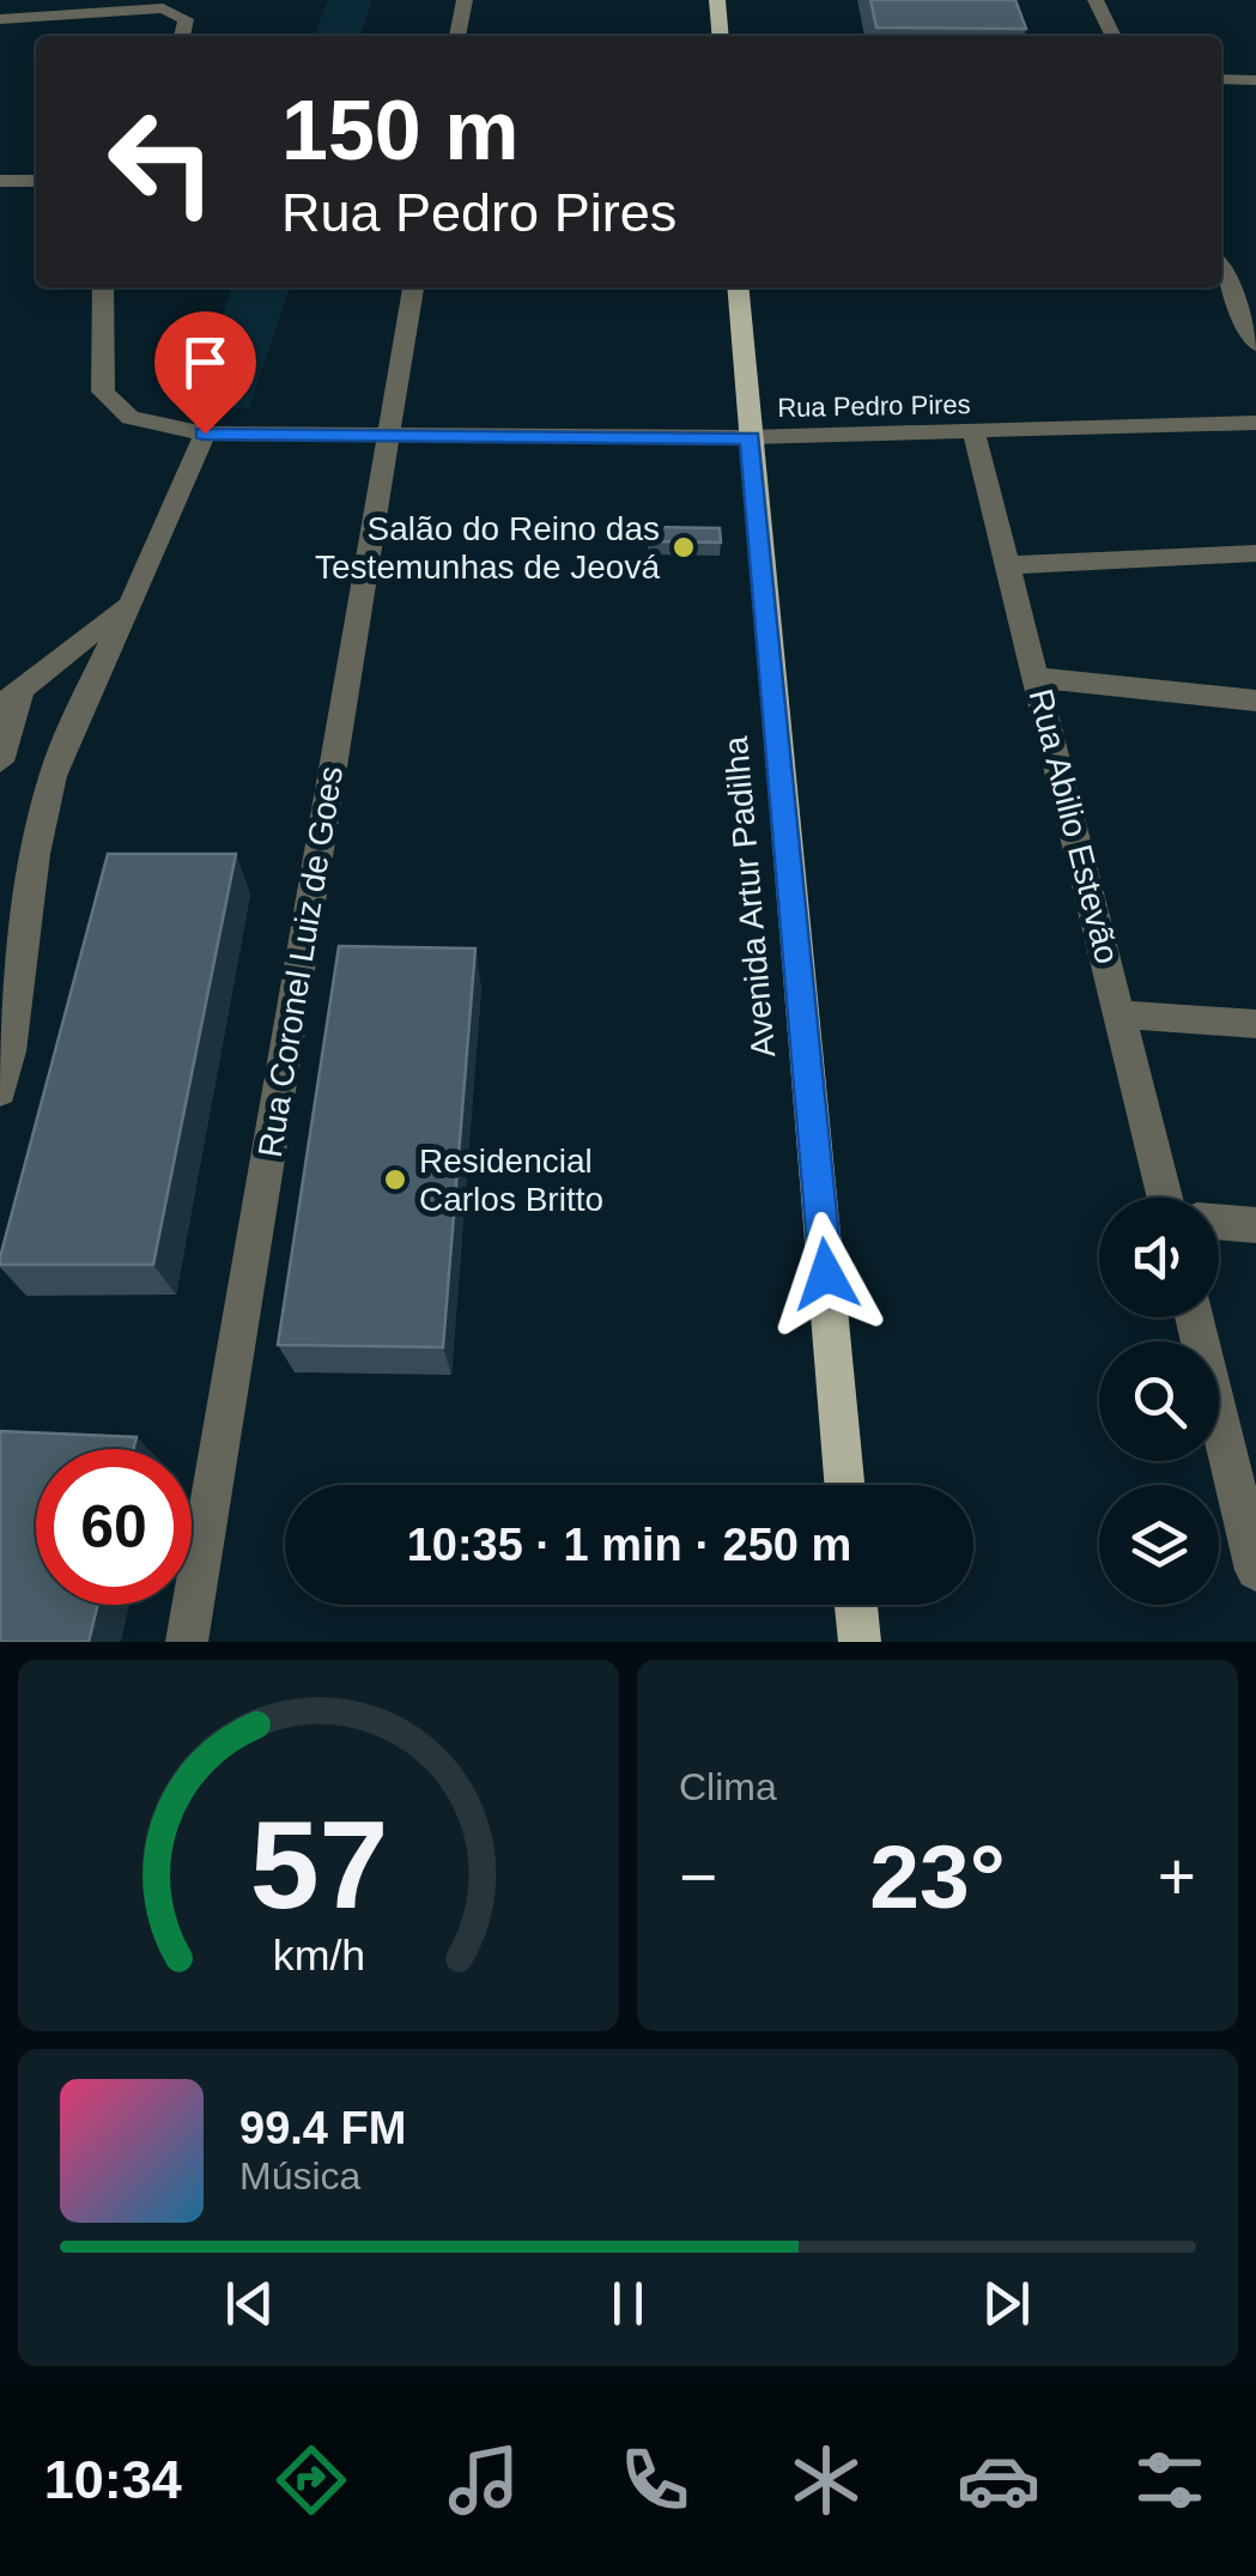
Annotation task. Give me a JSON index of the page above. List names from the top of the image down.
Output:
{
  "streets": {
    "main road": ["Avenida Artur Padilha"],
    "street": ["Rua Pedro Pires", "Rua Abilio Estevão", "Rua Coronel Luiz de Goes"]
  },
  "crossings": [
    ["Rua Pedro Pires", "Rua Abilio Estevão"],
    ["Rua Pedro Pires", "Avenida Artur Padilha"],
    ["Rua Pedro Pires", "Rua Coronel Luiz de Goes"]
  ],
  "places": ["Salão do Reino das Testemunhas de Jeová", "Residencial Carlos Britto"],
  "page": {
    "turn": ["150 m", "Rua Pedro Pires"],
    "limit": "60",
    "trip": "10:35 · 1 min · 250 m",
    "tile": "Clima",
    "heat": ["−", "23°", "+"],
    "song": ["99.4 FM", "Música"],
    "tabs": "10:34",
    "gauge": ["57", "km/h"]
  }
}
